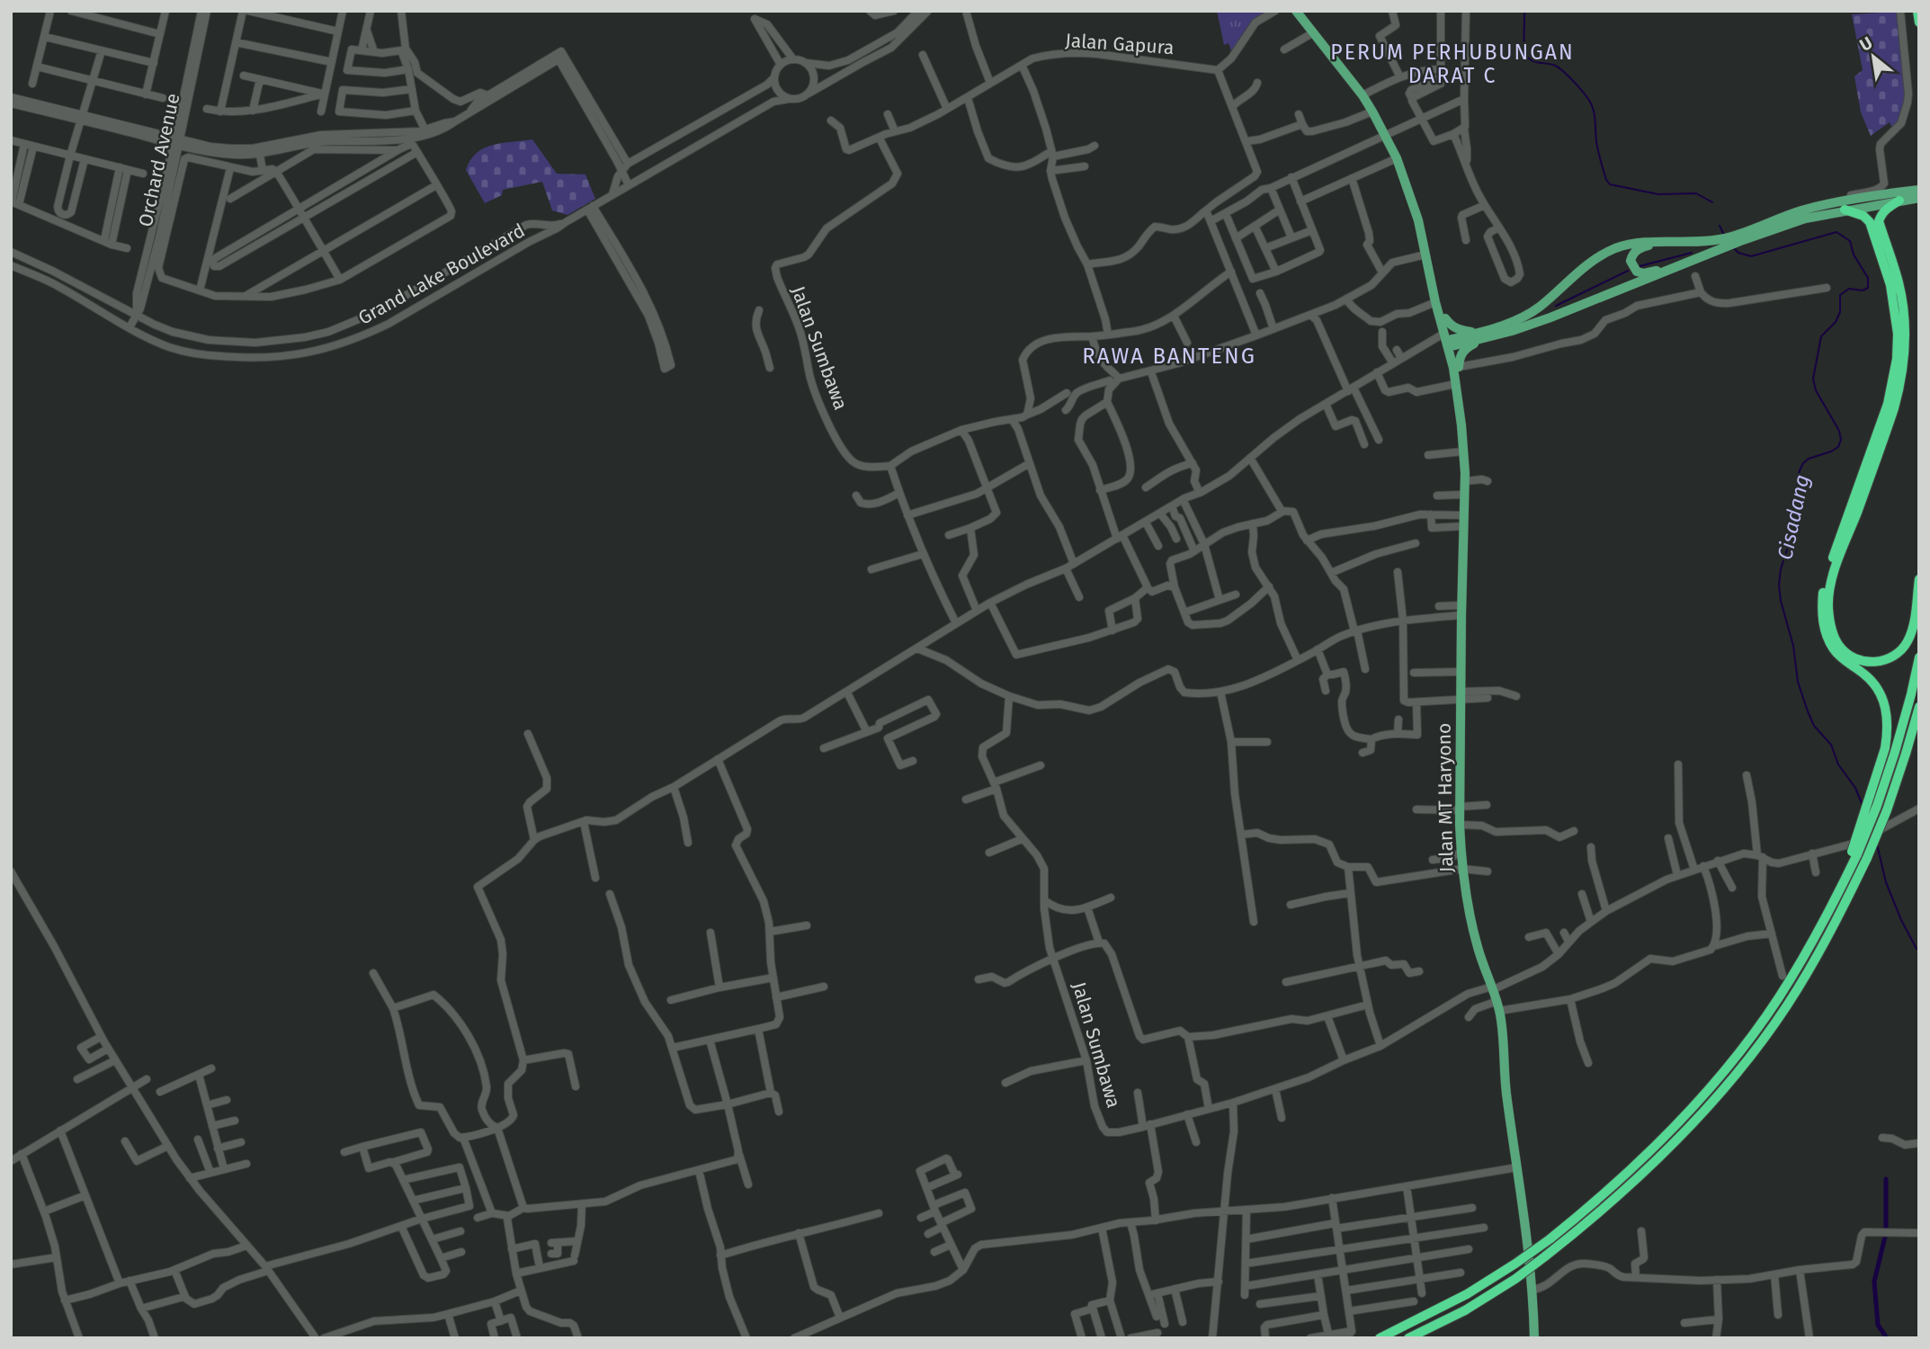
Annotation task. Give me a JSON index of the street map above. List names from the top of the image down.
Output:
{
  "streets": {
    "main road": ["Jalan MT Haryono"],
    "street": [
      "Jalan Gapura",
      "Orchard Avenue",
      "Grand Lake Boulevard",
      "Jalan Sumbawa"
    ]
  },
  "crossings": [
    ["Jalan Gapura", "Jalan Sumbawa"],
    ["Orchard Avenue", "Grand Lake Boulevard"],
    ["Jalan Sumbawa", "Jalan MT Haryono"]
  ],
  "districts": ["PERUM PERHUBUNGAN DARAT C", "RAWA BANTENG"],
  "water": ["Cisadang"],
  "north": "top left"
}
